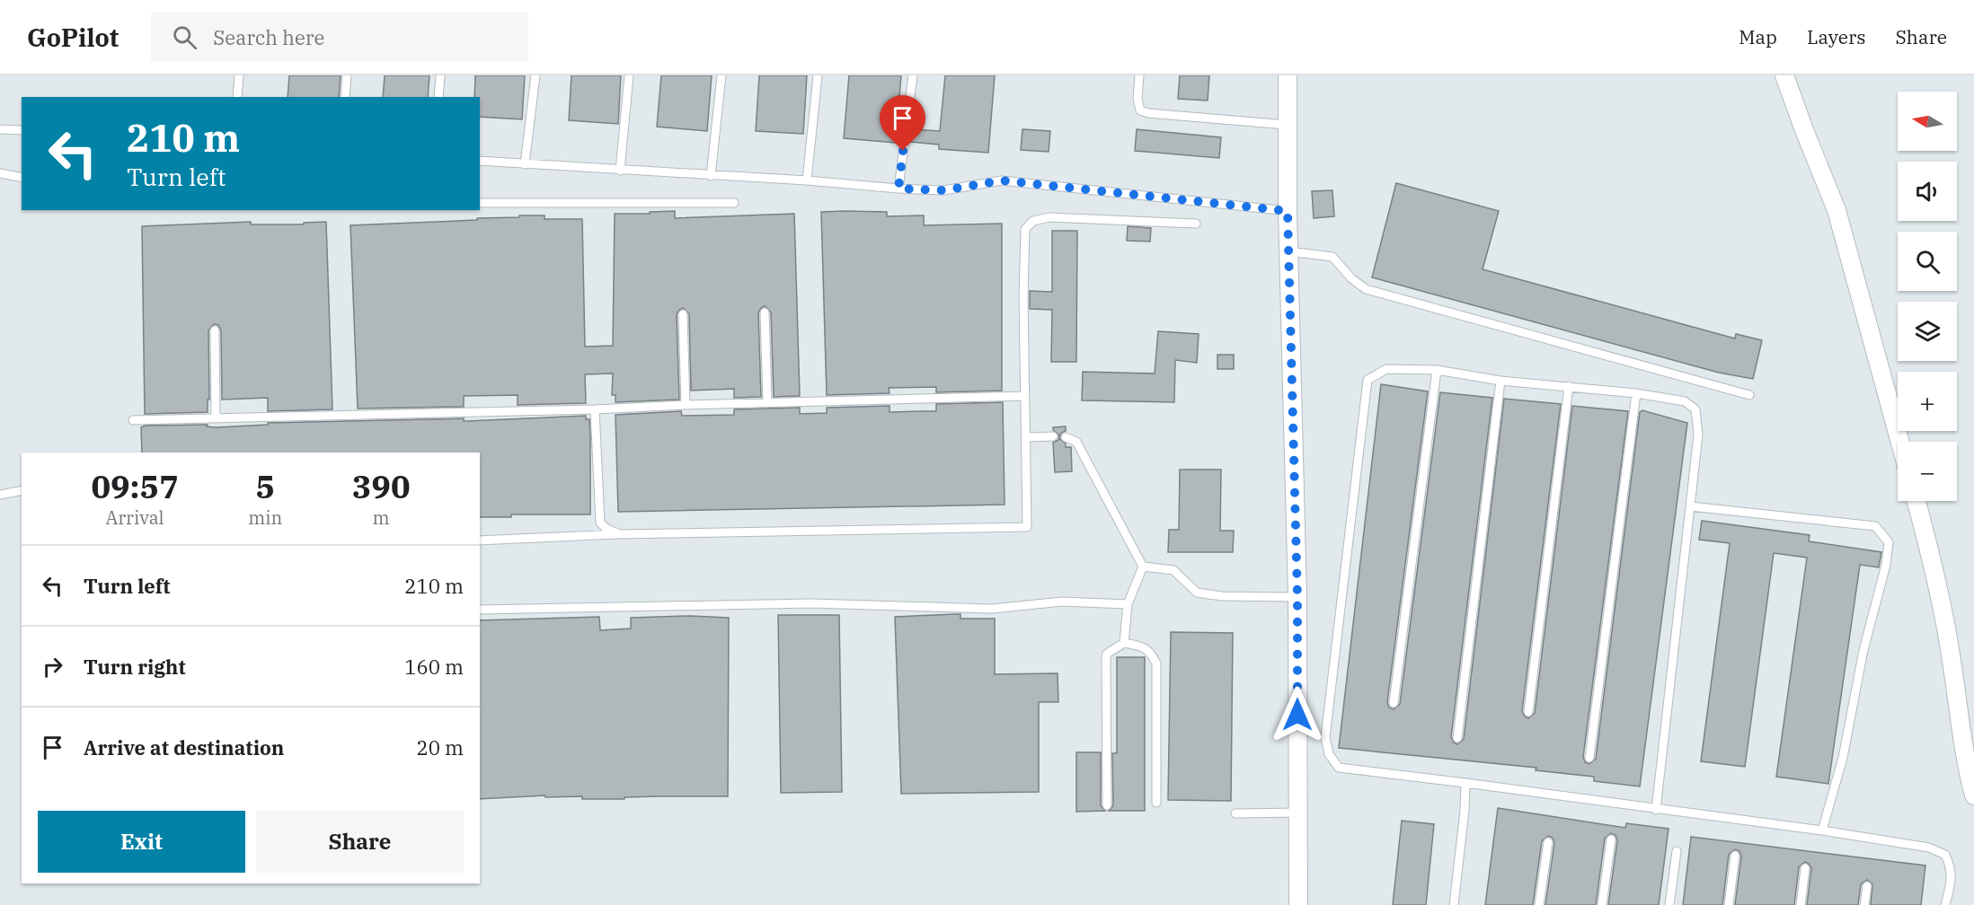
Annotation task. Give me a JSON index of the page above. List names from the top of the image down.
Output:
{
  "north": "left",
  "page": {
    "header": "GoPilot",
    "search": "Search here",
    "nav": ["Map", "Layers", "Share"],
    "map_buttons": ["+", "−"],
    "turn": ["210 m", "Turn left"],
    "eta": [
      "09:57",
      "Arrival",
      "5",
      "min",
      "390",
      "m"
    ],
    "list": [
      {
        "name": "Turn left",
        "value": "210 m"
      },
      {
        "name": "Turn right",
        "value": "160 m"
      },
      {
        "name": "Arrive at destination",
        "value": "20 m"
      }
    ],
    "buttons": ["Exit", "Share"]
  }
}
